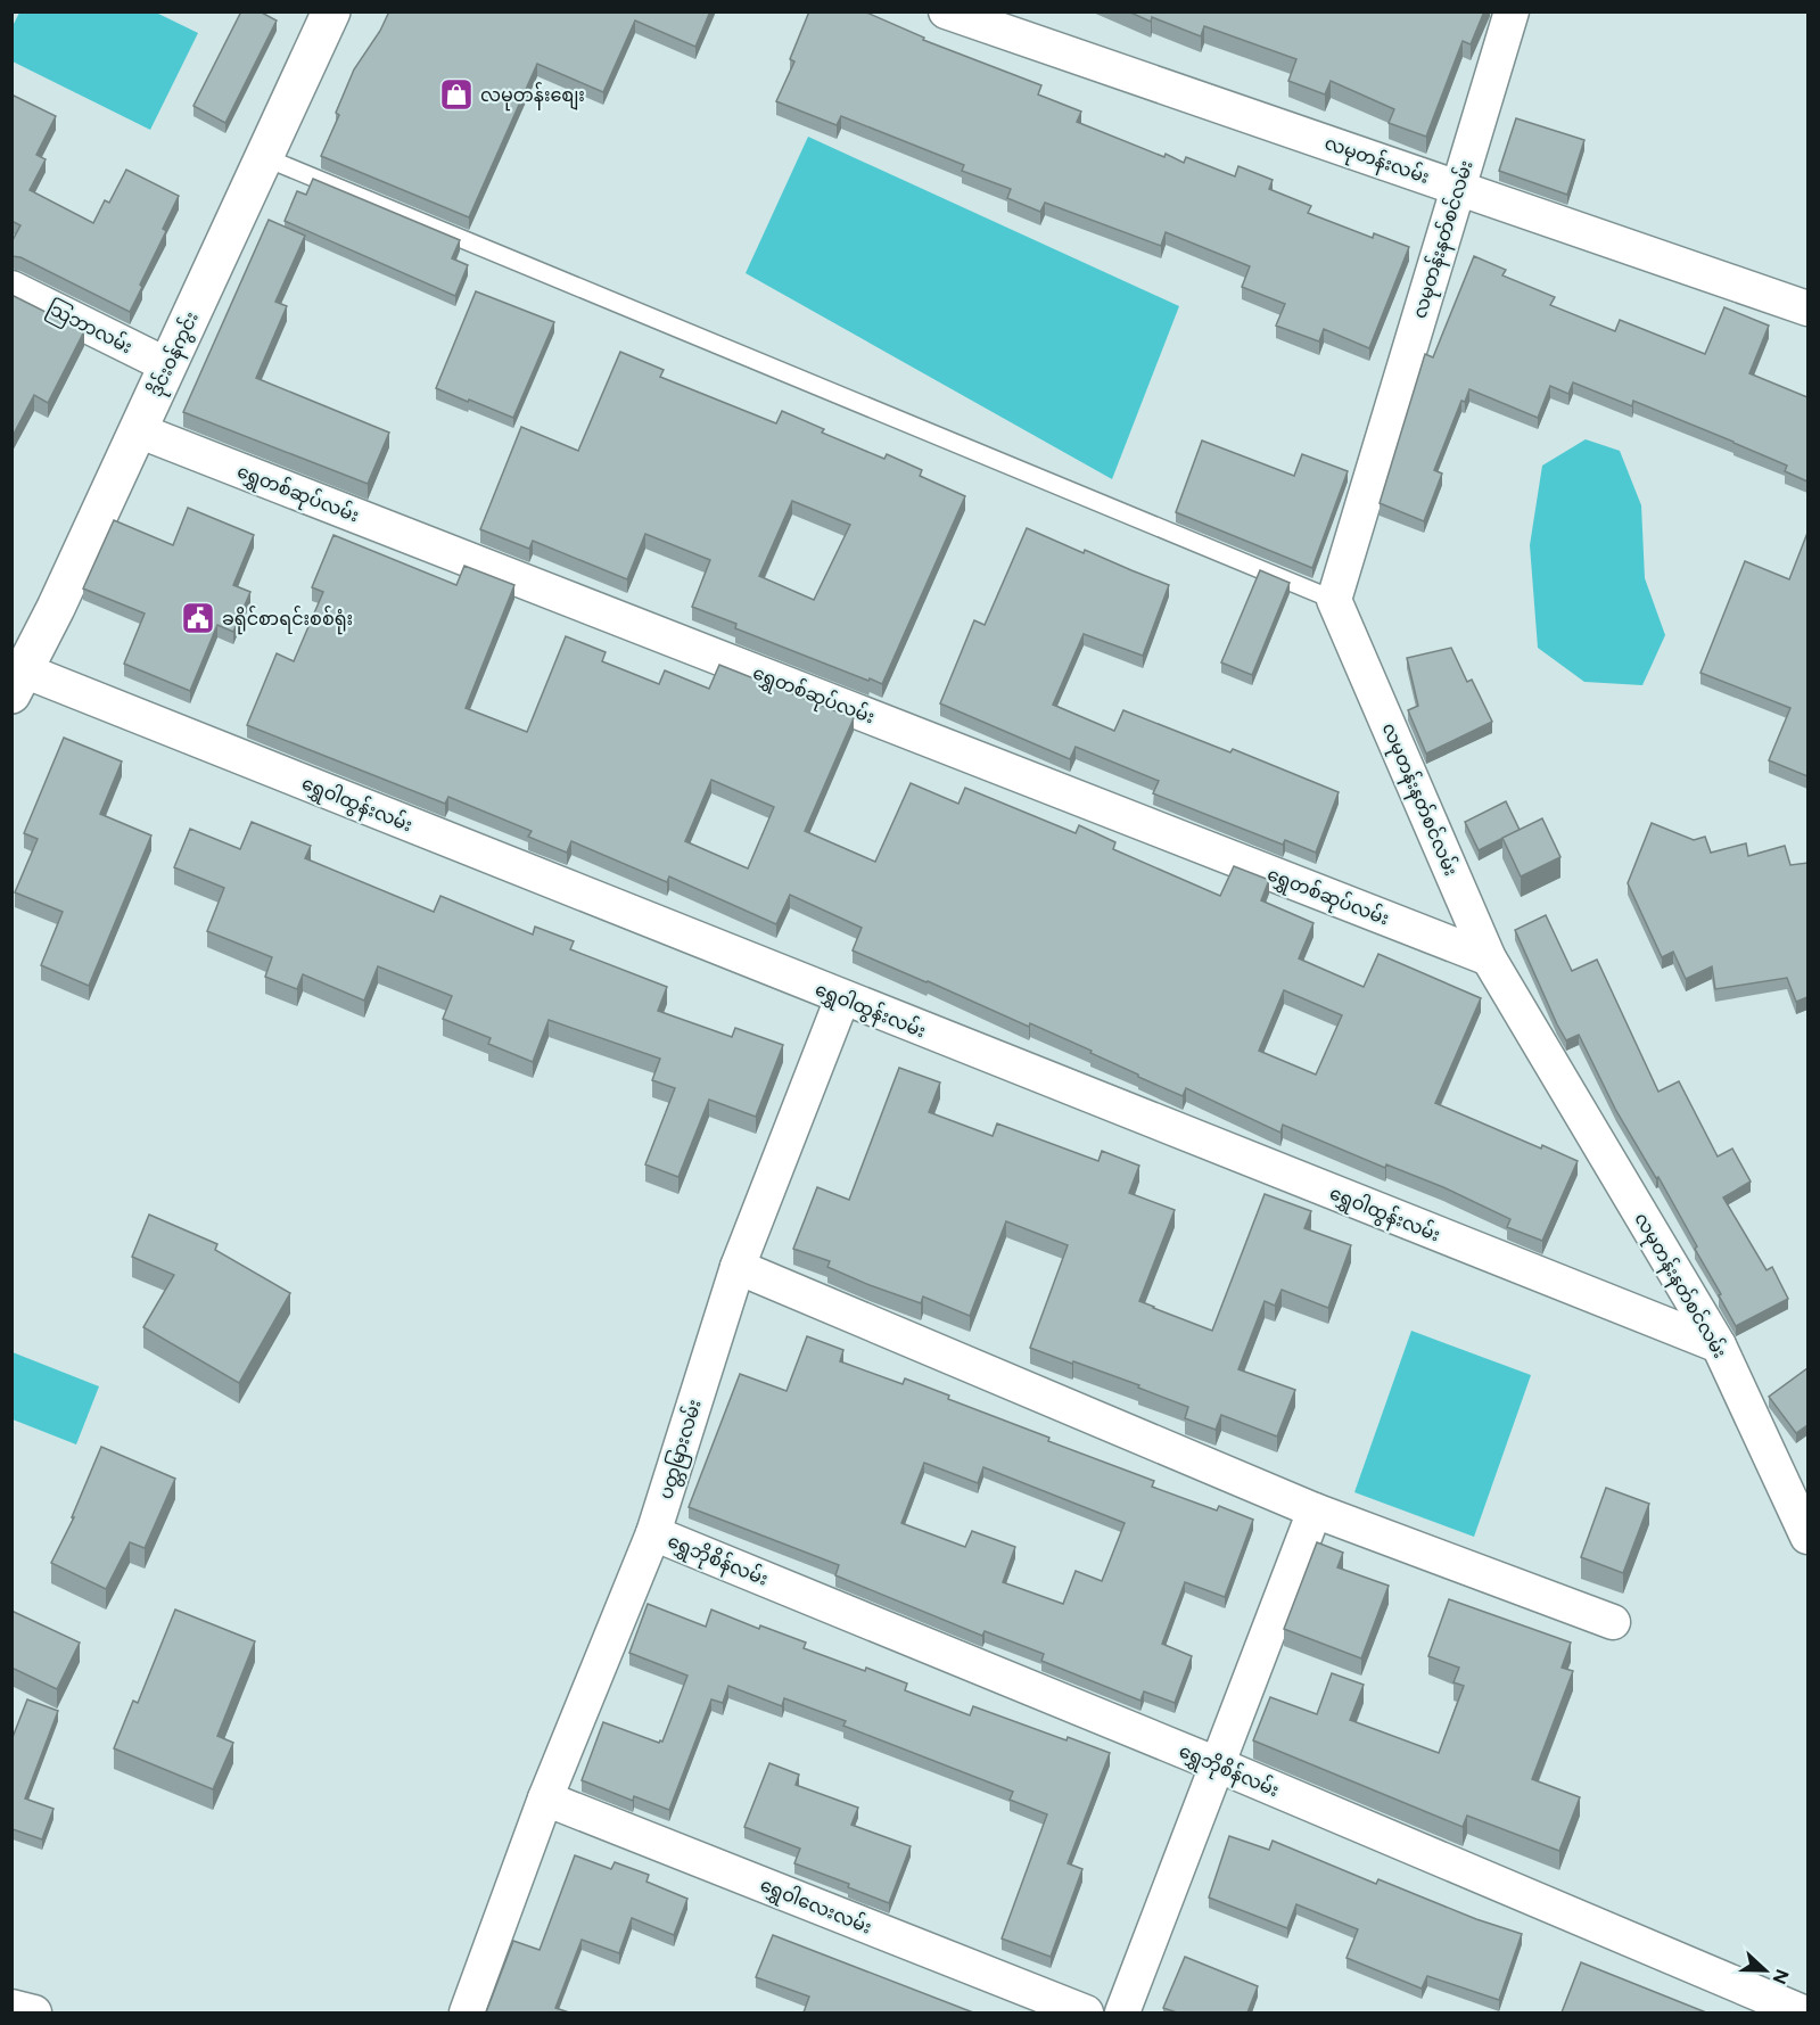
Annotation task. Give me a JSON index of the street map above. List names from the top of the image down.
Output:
{
  "streets": {
    "street": [
      "လမုတန်းလမ်း",
      "လမုတန်းနတ်စင်လမ်း",
      "သြဘာလမ်း",
      "ဒိုင်းဝန်ကွင်း",
      "ရွှေတစ်ဆုပ်လမ်း",
      "ရွှေဝါထွန်းလမ်း",
      "ပတ္တမြားလမ်း",
      "ရွှေဘိုစိန်လမ်း",
      "ရွှေဝါလေးလမ်း"
    ]
  },
  "crossings": [
    ["လမုတန်းလမ်း", "လမုတန်းနတ်စင်လမ်း"],
    ["လမုတန်းနတ်စင်လမ်း", "ရွှေတစ်ဆုပ်လမ်း"],
    ["လမုတန်းနတ်စင်လမ်း", "ရွှေဝါထွန်းလမ်း"],
    ["သြဘာလမ်း", "ဒိုင်းဝန်ကွင်း"],
    ["ဒိုင်းဝန်ကွင်း", "ရွှေတစ်ဆုပ်လမ်း"],
    ["ဒိုင်းဝန်ကွင်း", "ရွှေဝါထွန်းလမ်း"],
    ["ရွှေဝါထွန်းလမ်း", "ပတ္တမြားလမ်း"],
    ["ပတ္တမြားလမ်း", "ရွှေဘိုစိန်လမ်း"],
    ["ပတ္တမြားလမ်း", "ရွှေဝါလေးလမ်း"]
  ],
  "places": {
    "shop": ["လမုတန်းစျေး"],
    "public building": ["ခရိုင်စာရင်းစစ်ရုံး"]
  },
  "north": "right"
}
